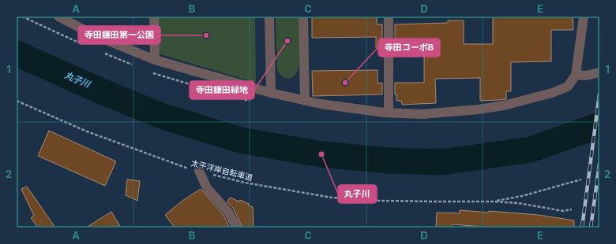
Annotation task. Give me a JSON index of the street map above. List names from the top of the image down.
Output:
{
  "streets": {
    "path": ["太平洋岸自転車道"]
  },
  "water": ["丸子川"],
  "places": [
    "寺田鎌田第一公園",
    "寺田鎌田緑地",
    "寺田コーポB",
    "丸子川"
  ],
  "grid": {
    "columns": [
      "A",
      "B",
      "C",
      "D",
      "E"
    ],
    "rows": ["1", "2"]
  }
}
